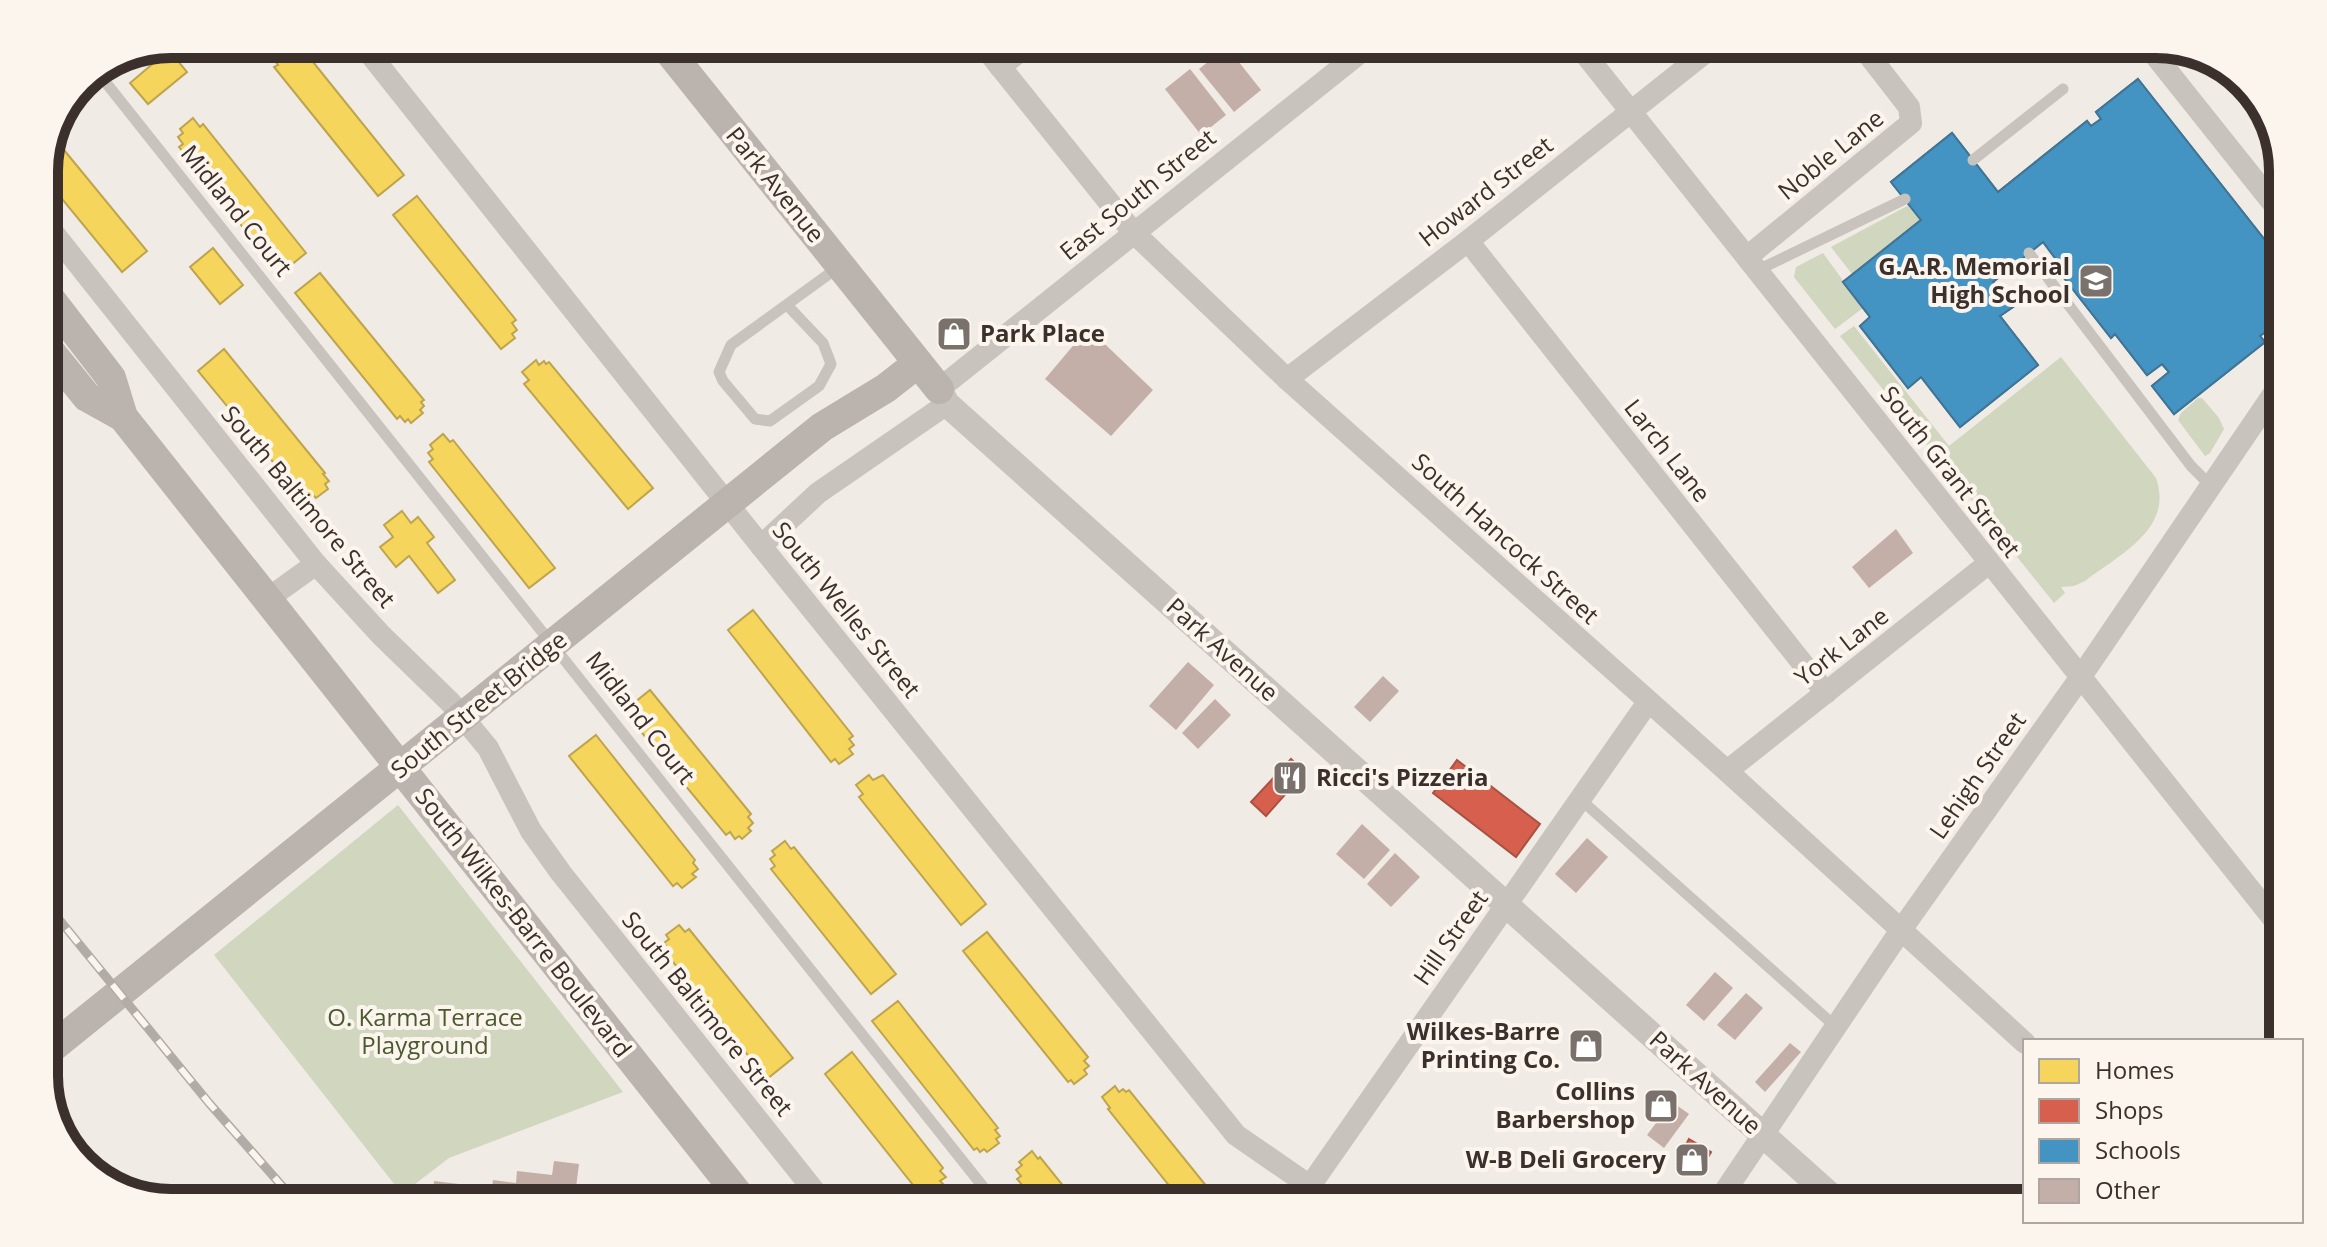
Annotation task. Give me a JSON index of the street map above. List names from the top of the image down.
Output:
{
  "streets": {
    "main road": ["Park Avenue", "South Street Bridge", "South Wilkes-Barre Boulevard"],
    "street": [
      "Noble Lane",
      "Howard Street",
      "East South Street",
      "Larch Lane",
      "South Grant Street",
      "South Baltimore Street",
      "South Hancock Street",
      "South Welles Street",
      "York Lane",
      "Lehigh Street",
      "Hill Street"
    ],
    "lane": ["Midland Court"]
  },
  "crossings": [
    ["Noble Lane", "South Grant Street"],
    ["Park Avenue", "East South Street"],
    ["Park Avenue", "South Street Bridge"],
    ["Park Avenue", "Lehigh Street"],
    ["Park Avenue", "Hill Street"],
    ["Howard Street", "Larch Lane"],
    ["Howard Street", "South Grant Street"],
    ["Howard Street", "South Hancock Street"],
    ["East South Street", "South Hancock Street"],
    ["East South Street", "South Welles Street"],
    ["Larch Lane", "York Lane"],
    ["South Grant Street", "York Lane"],
    ["South Grant Street", "Lehigh Street"],
    ["South Hancock Street", "York Lane"],
    ["South Hancock Street", "Lehigh Street"],
    ["South Hancock Street", "Hill Street"]
  ],
  "parks": ["O. Karma Terrace Playground"],
  "places": {
    "school or university": ["G.A.R. Memorial High School"],
    "shop": [
      "Park Place",
      "Wilkes-Barre Printing Co.",
      "Collins Barbershop",
      "W-B Deli Grocery"
    ],
    "restaurant": ["Ricci's Pizzeria"]
  },
  "legend": [
    "Homes",
    "Shops",
    "Schools",
    "Other"
  ]
}
